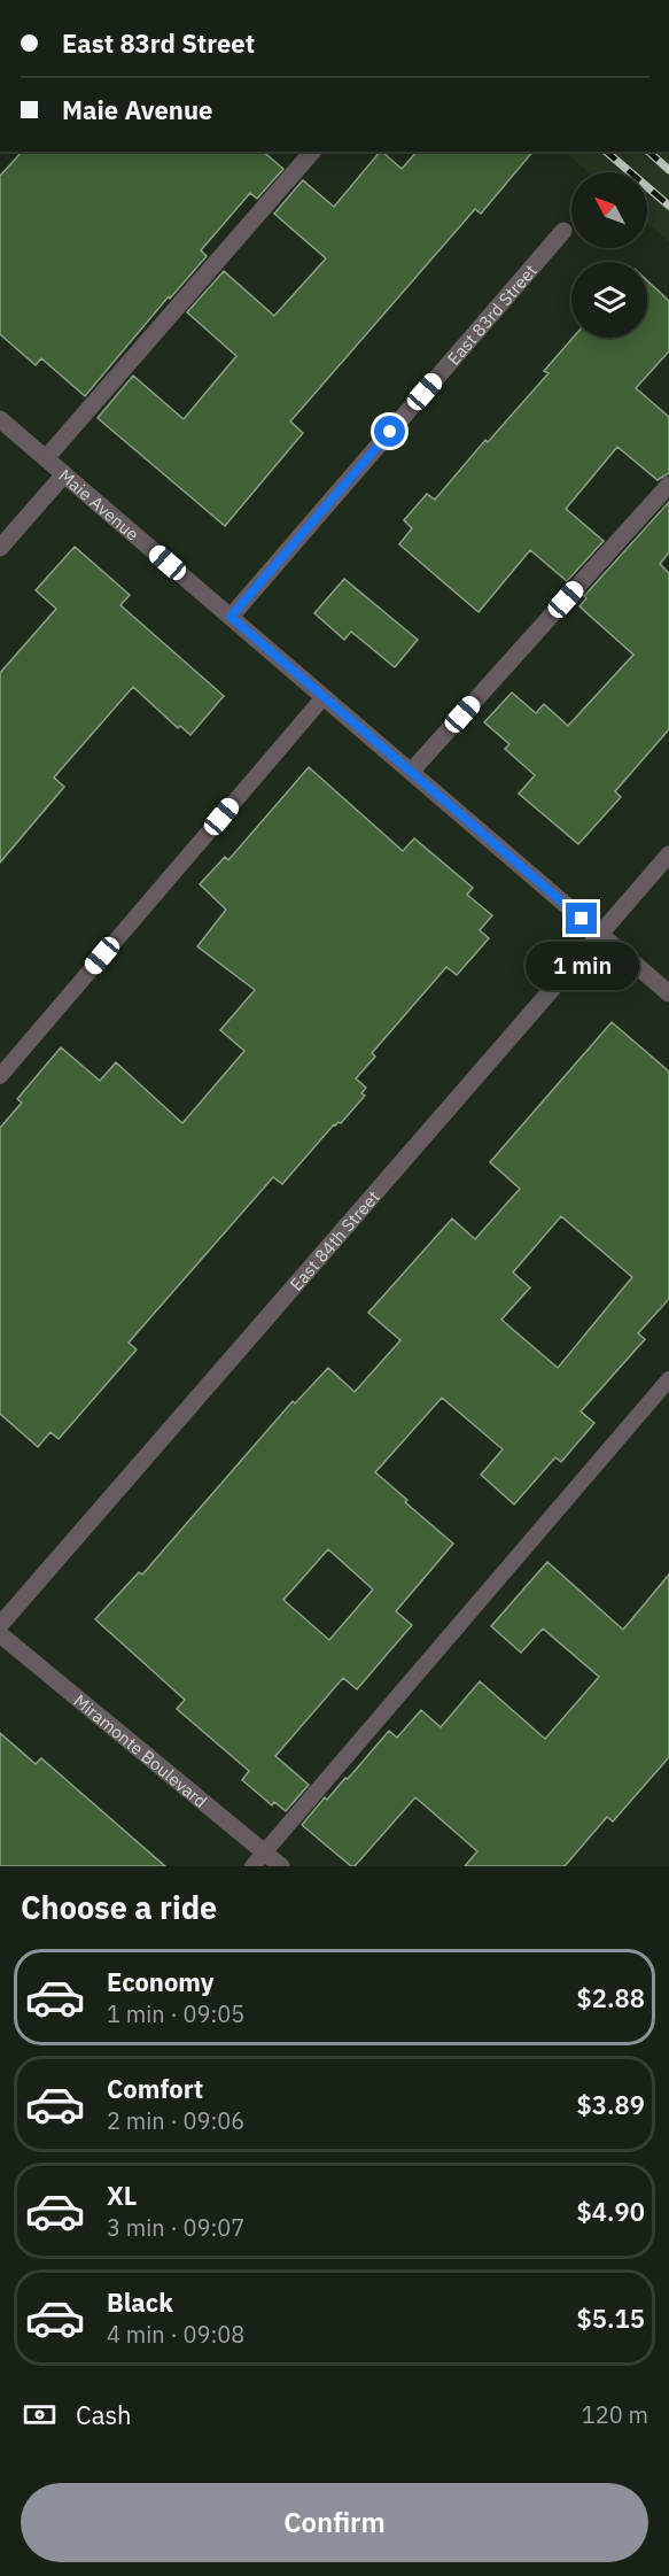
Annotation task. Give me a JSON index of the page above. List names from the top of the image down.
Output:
{
  "streets": {
    "street": [
      "East 83rd Street",
      "Maie Avenue",
      "East 84th Street",
      "Miramonte Boulevard"
    ]
  },
  "crossings": [
    ["East 83rd Street", "Maie Avenue"],
    ["Maie Avenue", "East 84th Street"]
  ],
  "north": "top left",
  "page": {
    "banner": ["East 83rd Street", "Maie Avenue"],
    "bubble": "1 min",
    "heading": "Choose a ride",
    "list": [
      {
        "name": "Economy",
        "note": "1 min · 09:05",
        "value": "$2.88"
      },
      {
        "name": "Comfort",
        "note": "2 min · 09:06",
        "value": "$3.89"
      },
      {
        "name": "XL",
        "note": "3 min · 09:07",
        "value": "$4.90"
      },
      {
        "name": "Black",
        "note": "4 min · 09:08",
        "value": "$5.15"
      }
    ],
    "pay": ["Cash", "120 m"],
    "buttons": "Confirm"
  }
}
